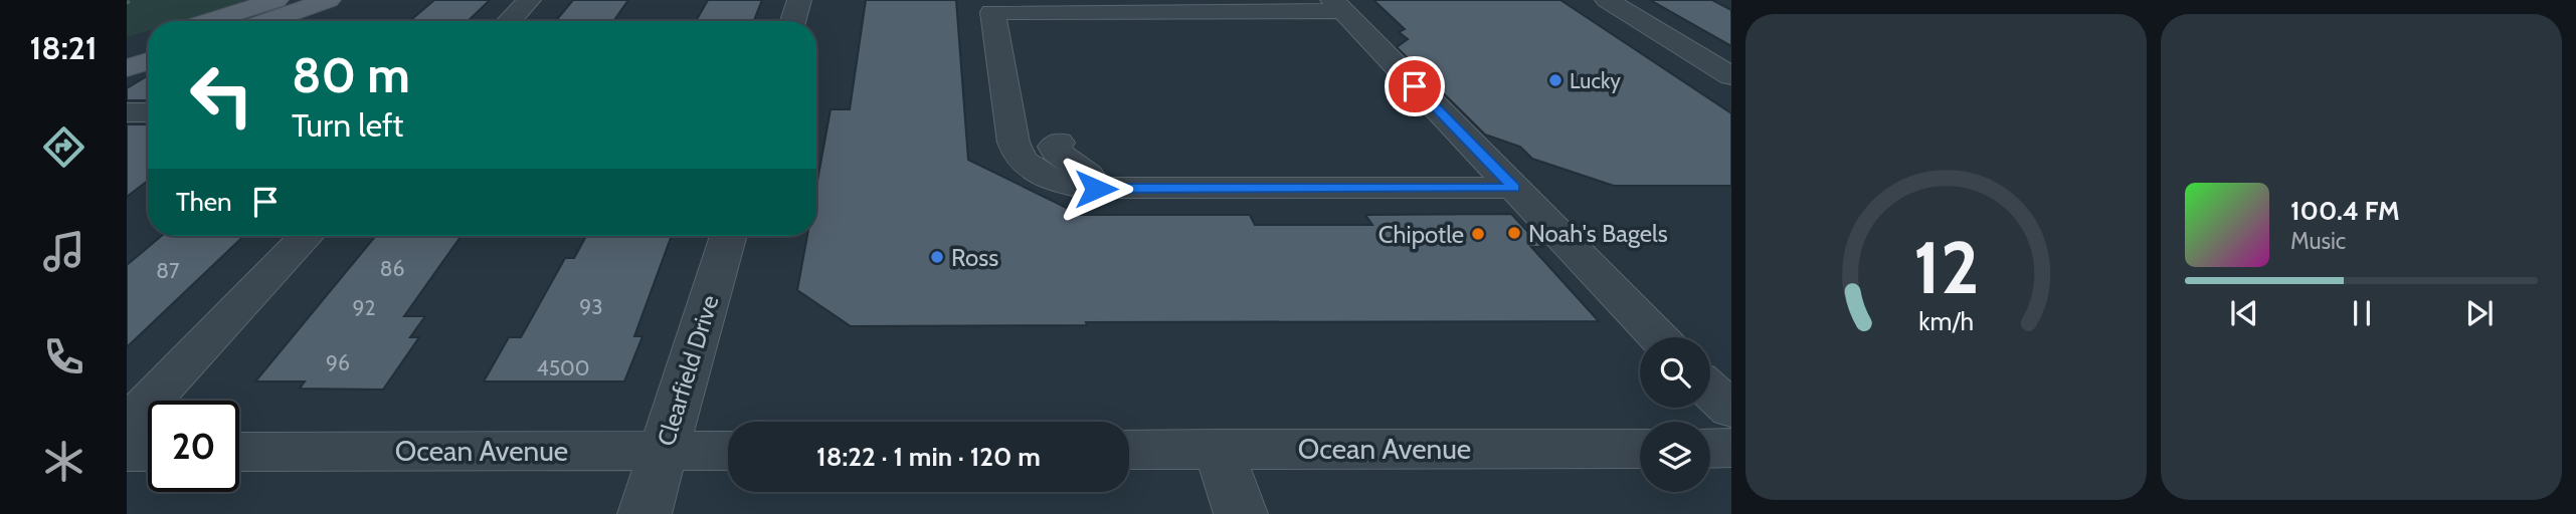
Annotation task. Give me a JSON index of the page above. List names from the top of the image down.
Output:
{
  "streets": {
    "street": ["Clearfield Drive", "Ocean Avenue"]
  },
  "crossings": [
    ["Clearfield Drive", "Ocean Avenue"]
  ],
  "places": [
    "Lucky",
    "Noah's Bagels",
    "Chipotle",
    "Ross"
  ],
  "house_numbers": [
    "86",
    "87",
    "93",
    "92",
    "96",
    "4500"
  ],
  "page": {
    "tabs": "18:21",
    "turn": ["80 m", "Turn left"],
    "then": "Then",
    "song": ["100.4 FM", "Music"],
    "limit": "20",
    "trip": "18:22 · 1 min · 120 m",
    "gauge": ["12", "km/h"]
  }
}
